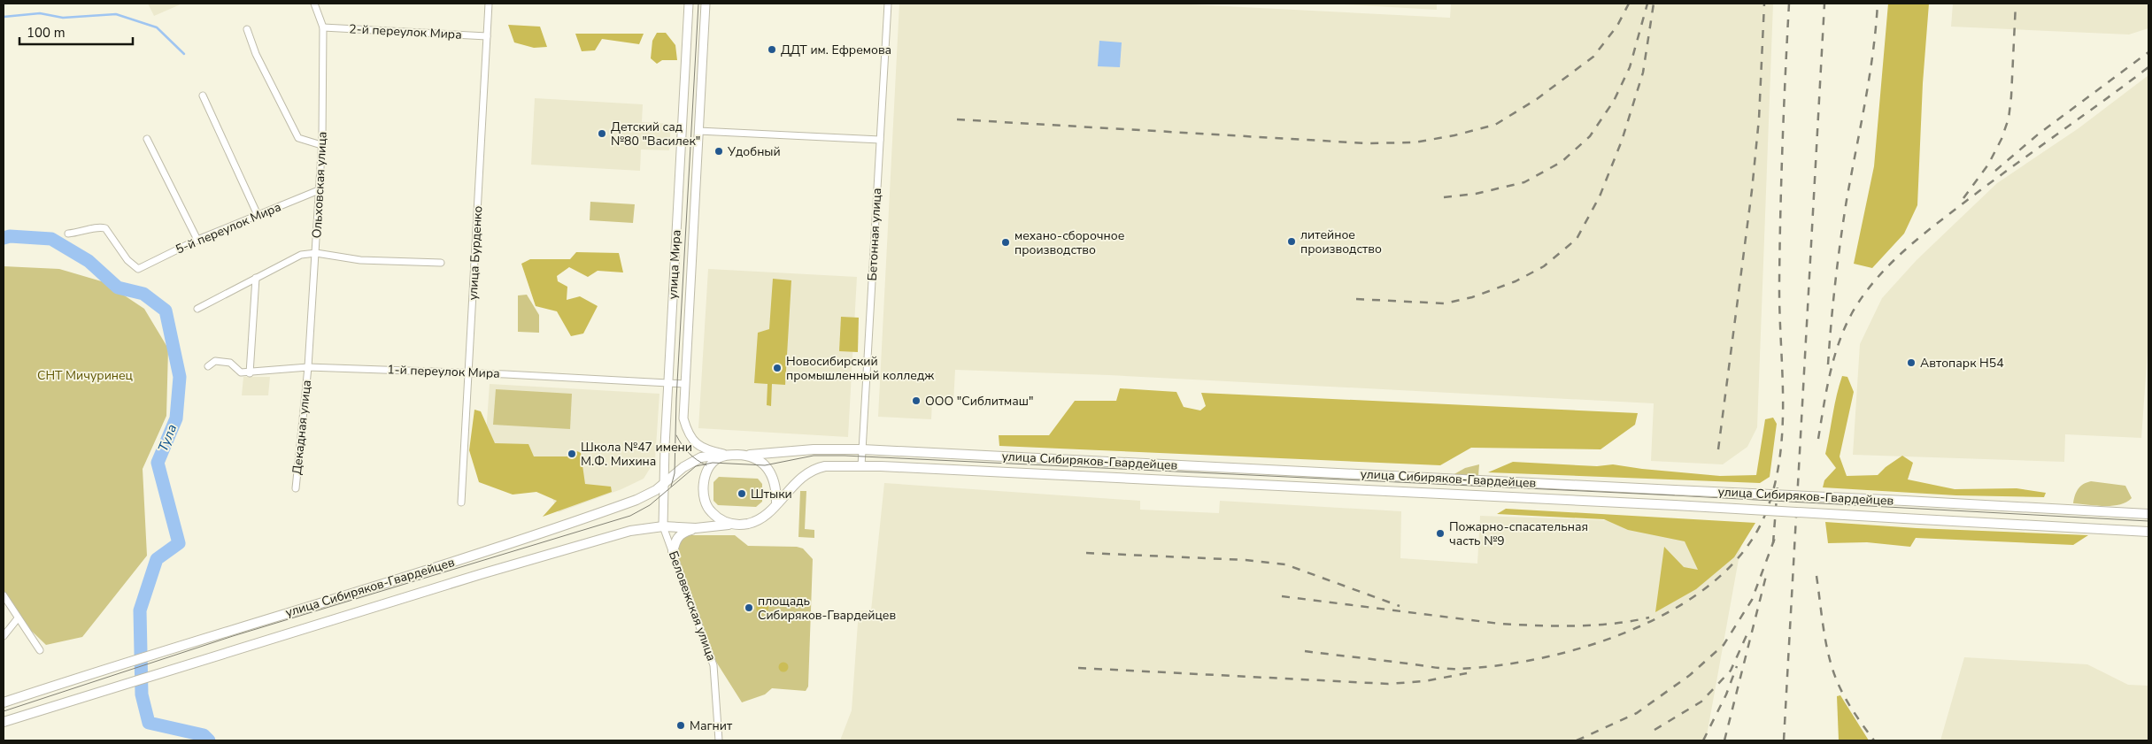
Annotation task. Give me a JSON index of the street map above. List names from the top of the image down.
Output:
{
  "streets": {
    "main road": ["улица Сибиряков-Гвардейцев"],
    "street": [
      "2-й переулок Мира",
      "Ольховская улица",
      "5-й переулок Мира",
      "Бетонная улица",
      "улица Бурденко",
      "улица Мира",
      "1-й переулок Мира",
      "Декадная улица",
      "Беловежская улица"
    ]
  },
  "crossings": [
    ["2-й переулок Мира", "Ольховская улица"],
    ["2-й переулок Мира", "улица Бурденко"],
    ["Ольховская улица", "5-й переулок Мира"],
    ["Ольховская улица", "1-й переулок Мира"],
    ["Ольховская улица", "Декадная улица"],
    ["Бетонная улица", "улица Сибиряков-Гвардейцев"],
    ["улица Бурденко", "1-й переулок Мира"],
    ["улица Мира", "1-й переулок Мира"],
    ["улица Мира", "улица Сибиряков-Гвардейцев"],
    ["улица Мира", "Беловежская улица"],
    ["1-й переулок Мира", "Декадная улица"],
    ["улица Сибиряков-Гвардейцев", "Беловежская улица"]
  ],
  "water": ["Тула"],
  "parks": ["СНТ Мичуринец"],
  "places": [
    "ДДТ им. Ефремова",
    "Детский сад №80 \"Василек\"",
    "Удобный",
    "литейное производство",
    "механо-сборочное производство",
    "Автопарк Н54",
    "Новосибирский промышленный колледж",
    "ООО \"Сиблитмаш\"",
    "Школа №47 имени М.Ф. Михина",
    "Штыки",
    "Пожарно-спасательная часть №9",
    "площадь Сибиряков-Гвардейцев",
    "Магнит"
  ],
  "scale_bar": "100 m"
}
